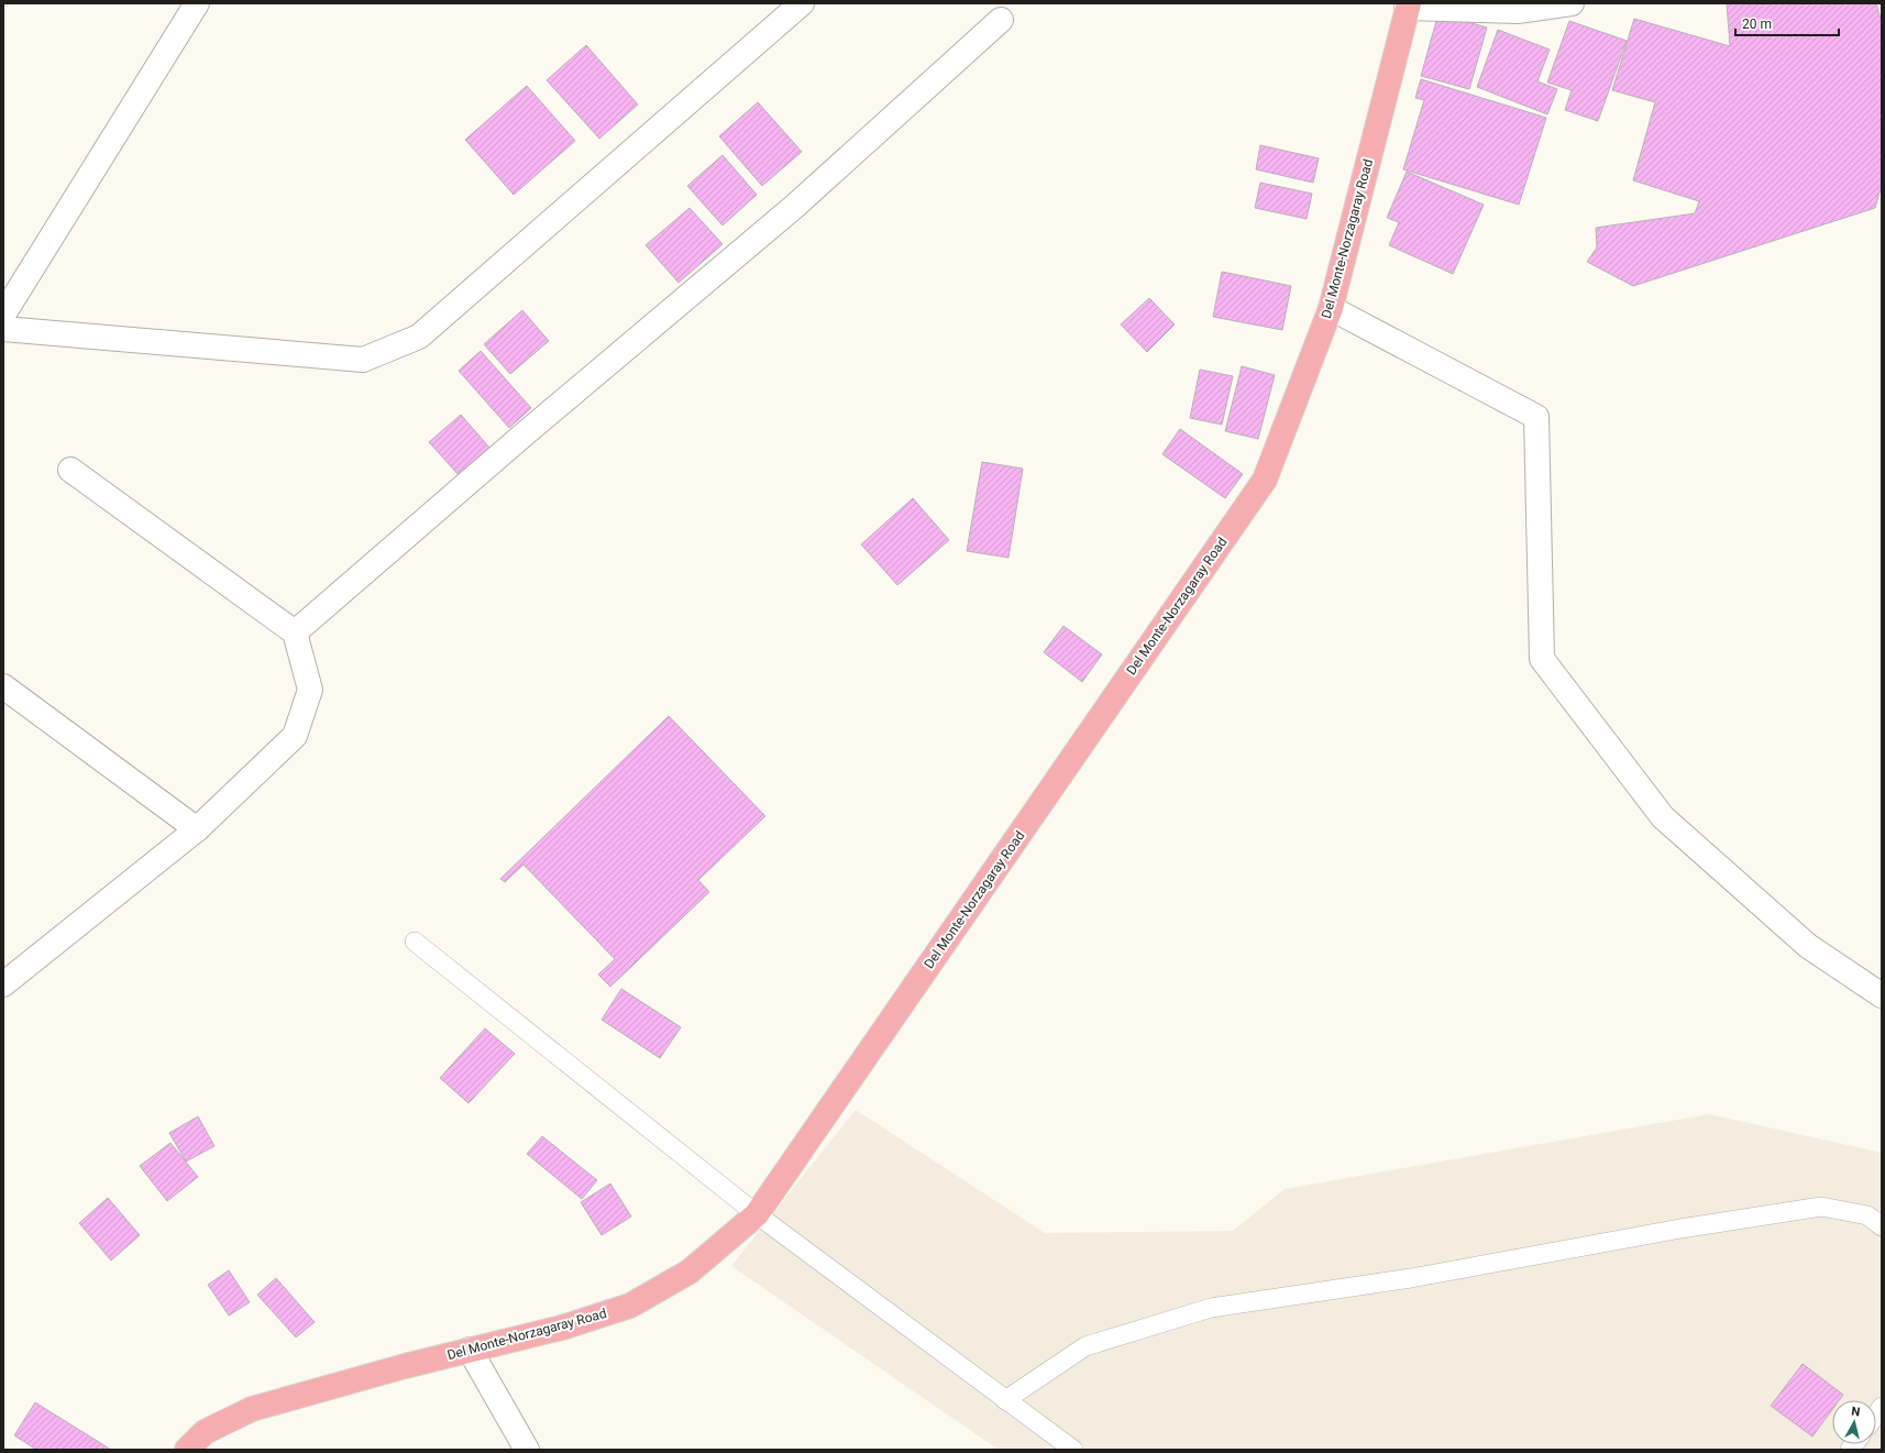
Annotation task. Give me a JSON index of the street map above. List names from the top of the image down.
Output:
{
  "streets": {
    "main road": ["Del Monte-Norzagaray Road"]
  },
  "scale_bar": "20 m",
  "north": "top"
}
